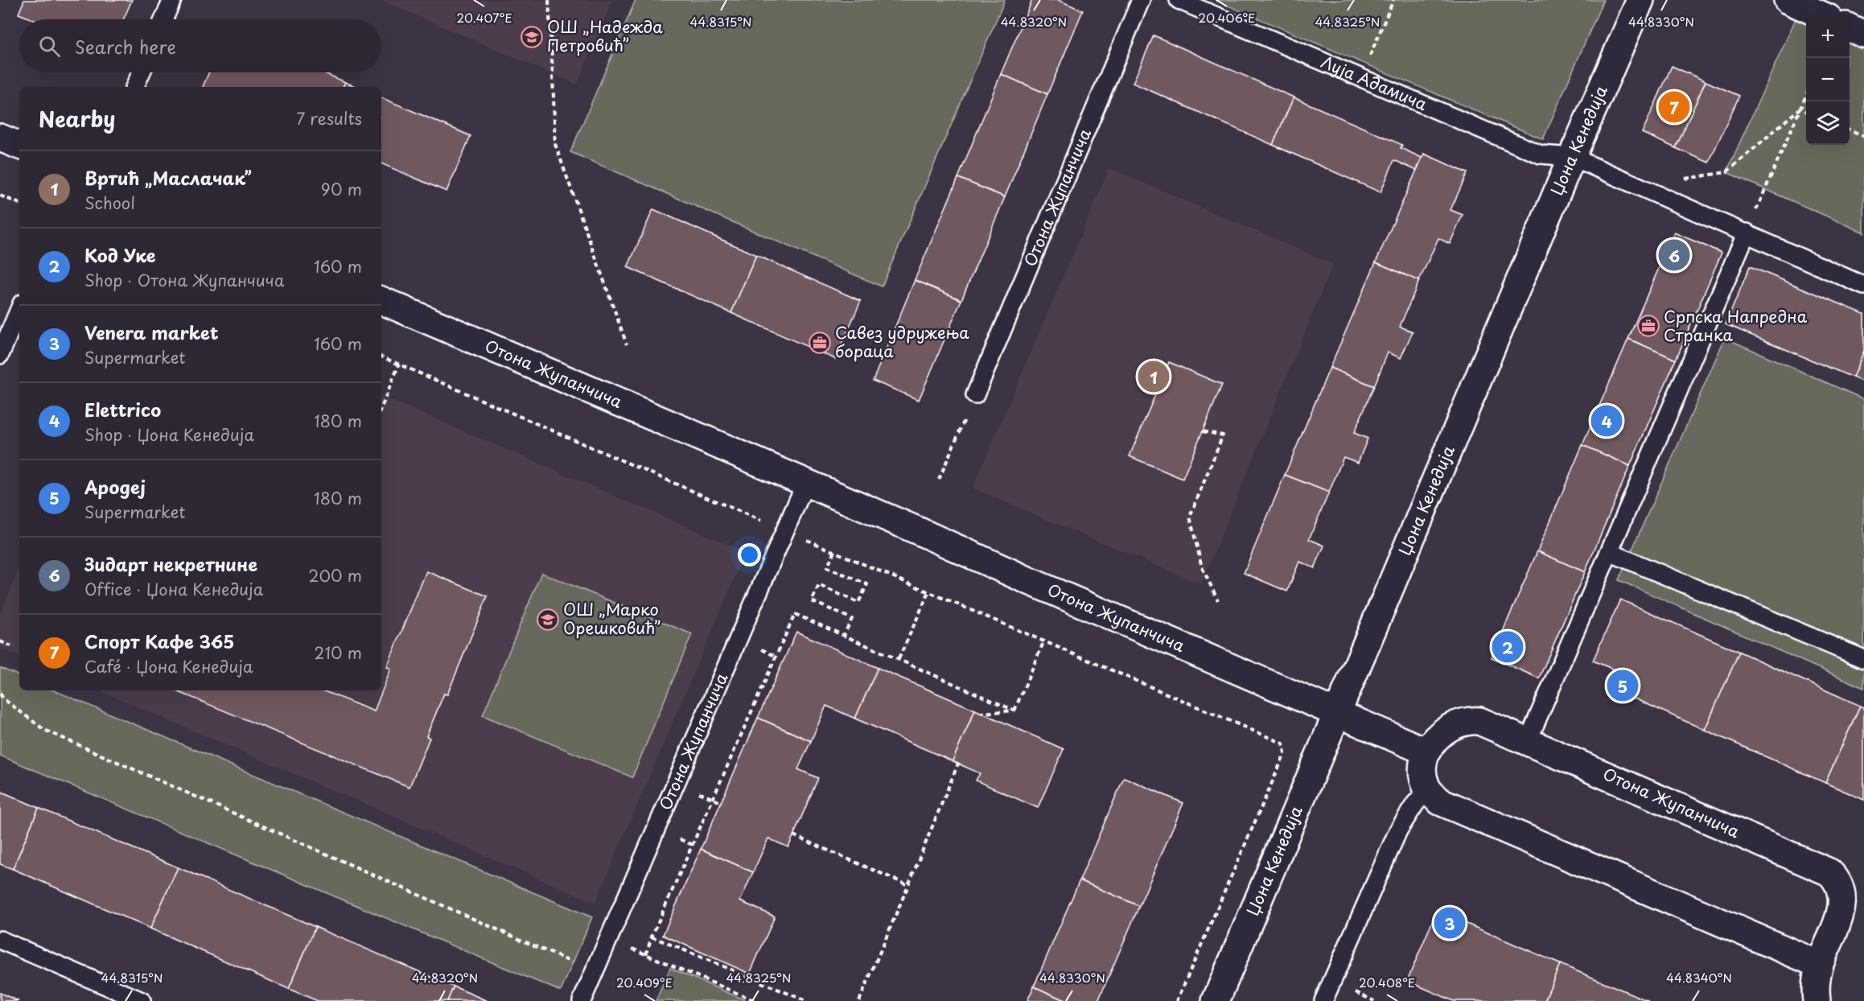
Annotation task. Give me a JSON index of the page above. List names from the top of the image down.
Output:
{
  "streets": {
    "street": ["Џона Кенедија", "Отона Жупанчича"],
    "lane": ["Луја Адамича"]
  },
  "crossings": [
    ["Луја Адамича", "Џона Кенедија"],
    ["Џона Кенедија", "Отона Жупанчича"]
  ],
  "places": {
    "school or university": ["ОШ „Надежда Петровић”", "ОШ „Марко Орешковић”"],
    "office": ["Српска Напредна Странка", "Савез удружења бораца"]
  },
  "page": {
    "map_buttons": ["+", "−"],
    "search": "Search here",
    "heading": ["Nearby", "7 results"],
    "pins": [
      "7",
      "6",
      "1",
      "4",
      "2",
      "5",
      "3"
    ],
    "list": [
      {
        "mark": "1",
        "name": "Вртић „Маслачак”",
        "note": "School",
        "value": "90 m"
      },
      {
        "mark": "2",
        "name": "Код Уке",
        "note": "Shop · Отона Жупанчича",
        "value": "160 m"
      },
      {
        "mark": "3",
        "name": "Venera market",
        "note": "Supermarket",
        "value": "160 m"
      },
      {
        "mark": "4",
        "name": "Elettrico",
        "note": "Shop · Џона Кенедија",
        "value": "180 m"
      },
      {
        "mark": "5",
        "name": "Apogej",
        "note": "Supermarket",
        "value": "180 m"
      },
      {
        "mark": "6",
        "name": "Зидарт некретнине",
        "note": "Office · Џона Кенедија",
        "value": "200 m"
      },
      {
        "mark": "7",
        "name": "Спорт Кафе 365",
        "note": "Café · Џона Кенедија",
        "value": "210 m"
      }
    ]
  },
  "coordinates": [
    "20.407°E",
    "20.406°E",
    "44.8315°N",
    "44.8320°N",
    "44.8325°N",
    "44.8330°N",
    "44.8340°N",
    "20.409°E",
    "20.408°E"
  ]
}
